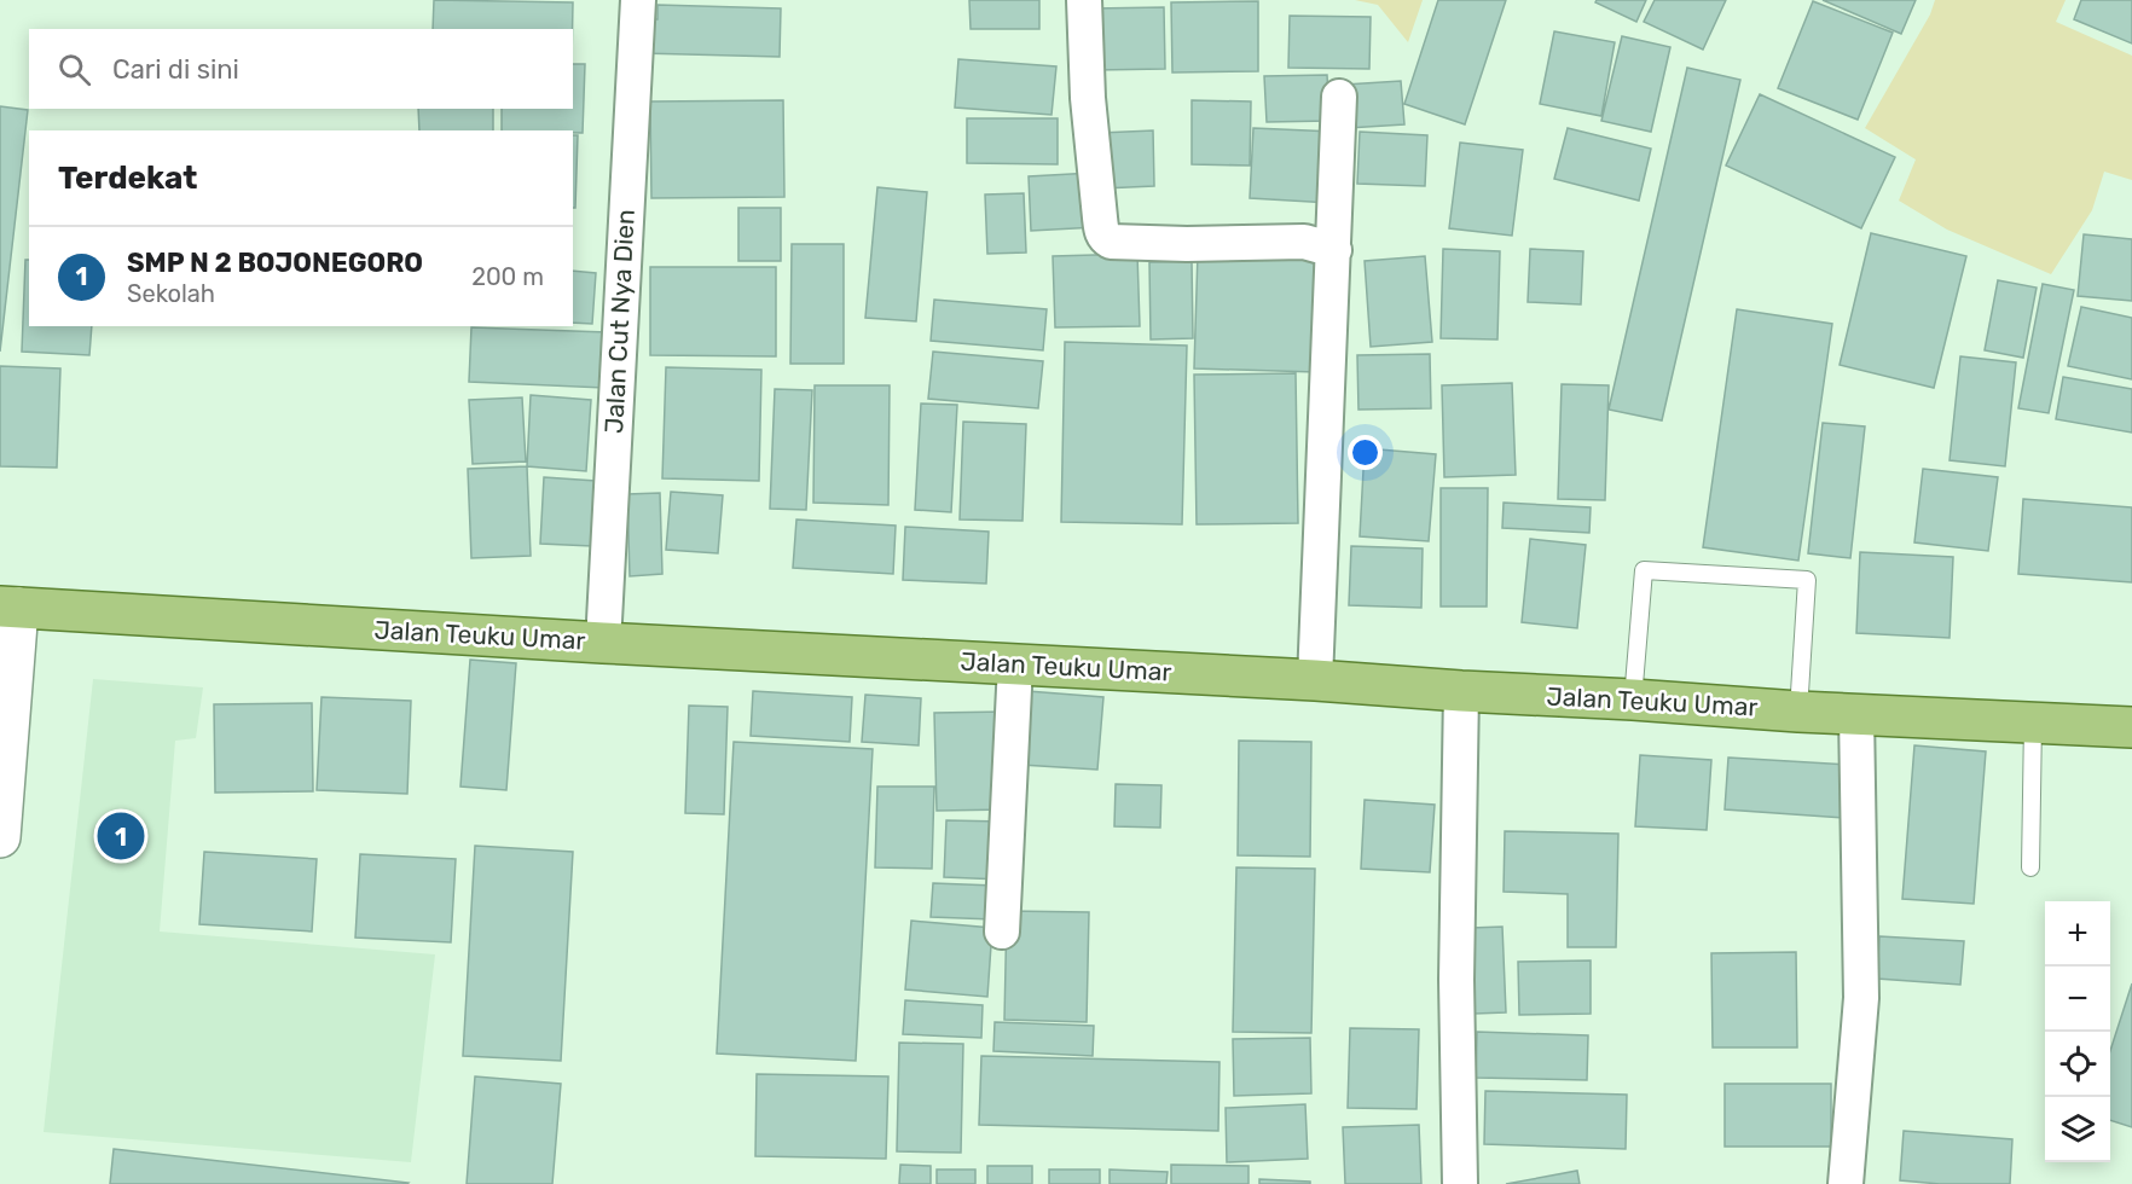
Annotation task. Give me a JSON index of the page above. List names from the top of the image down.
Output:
{
  "streets": {
    "main road": ["Jalan Teuku Umar"],
    "street": ["Jalan Cut Nya Dien"]
  },
  "crossings": [
    ["Jalan Cut Nya Dien", "Jalan Teuku Umar"]
  ],
  "page": {
    "search": "Cari di sini",
    "heading": "Terdekat",
    "list": [
      {
        "mark": "1",
        "name": "SMP N 2 BOJONEGORO",
        "note": "Sekolah",
        "value": "200 m"
      }
    ],
    "pins": "1",
    "map_buttons": ["+", "−"]
  }
}
